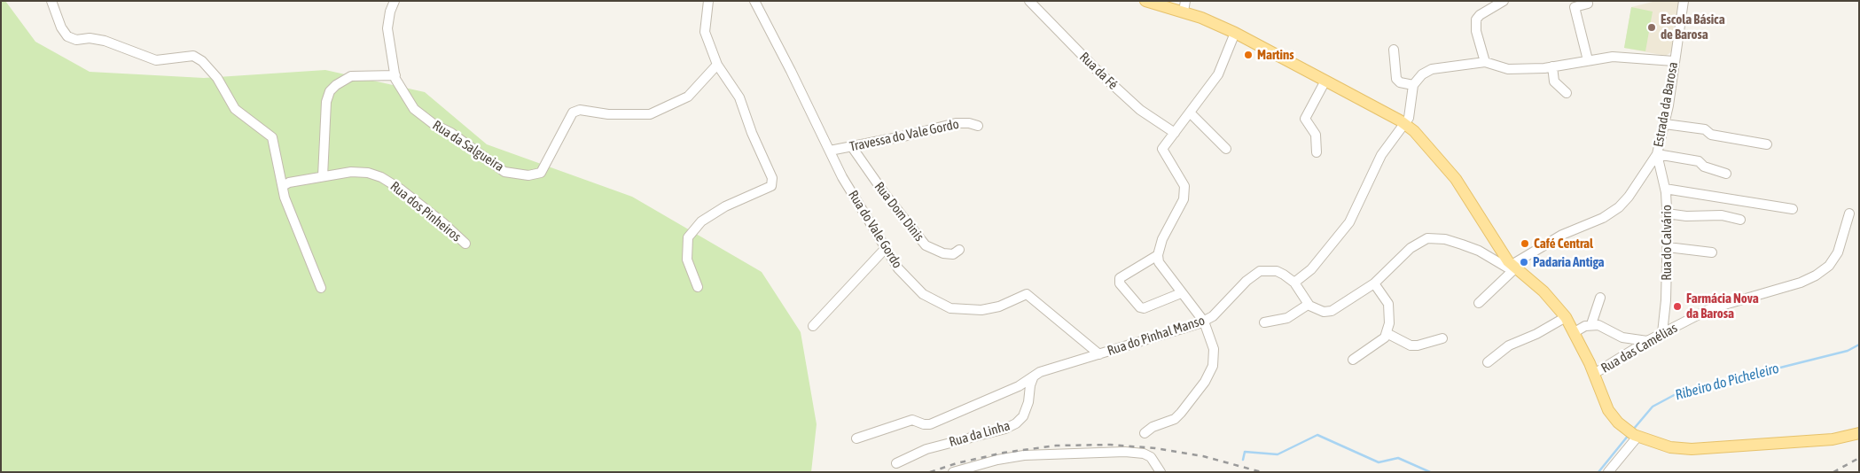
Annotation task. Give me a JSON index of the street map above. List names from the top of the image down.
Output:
{
  "streets": {
    "street": [
      "Rua da Fé",
      "Estrada da Barosa",
      "Travessa do Vale Gordo",
      "Rua da Salgueira",
      "Rua dos Pinheiros",
      "Rua Dom Dinis",
      "Rua do Vale Gordo",
      "Rua do Calvário",
      "Rua do Pinhal Manso",
      "Rua das Camélias",
      "Rua da Linha"
    ]
  },
  "crossings": [
    ["Estrada da Barosa", "Rua do Calvário"],
    ["Travessa do Vale Gordo", "Rua Dom Dinis"],
    ["Travessa do Vale Gordo", "Rua do Vale Gordo"],
    ["Rua do Vale Gordo", "Rua do Pinhal Manso"],
    ["Rua do Calvário", "Rua das Camélias"],
    ["Rua do Pinhal Manso", "Rua da Linha"]
  ],
  "water": ["Ribeiro do Picheleiro"],
  "places": [
    "Escola Básica de Barosa",
    "Martins",
    "Café Central",
    "Padaria Antiga",
    "Farmácia Nova da Barosa"
  ]
}
